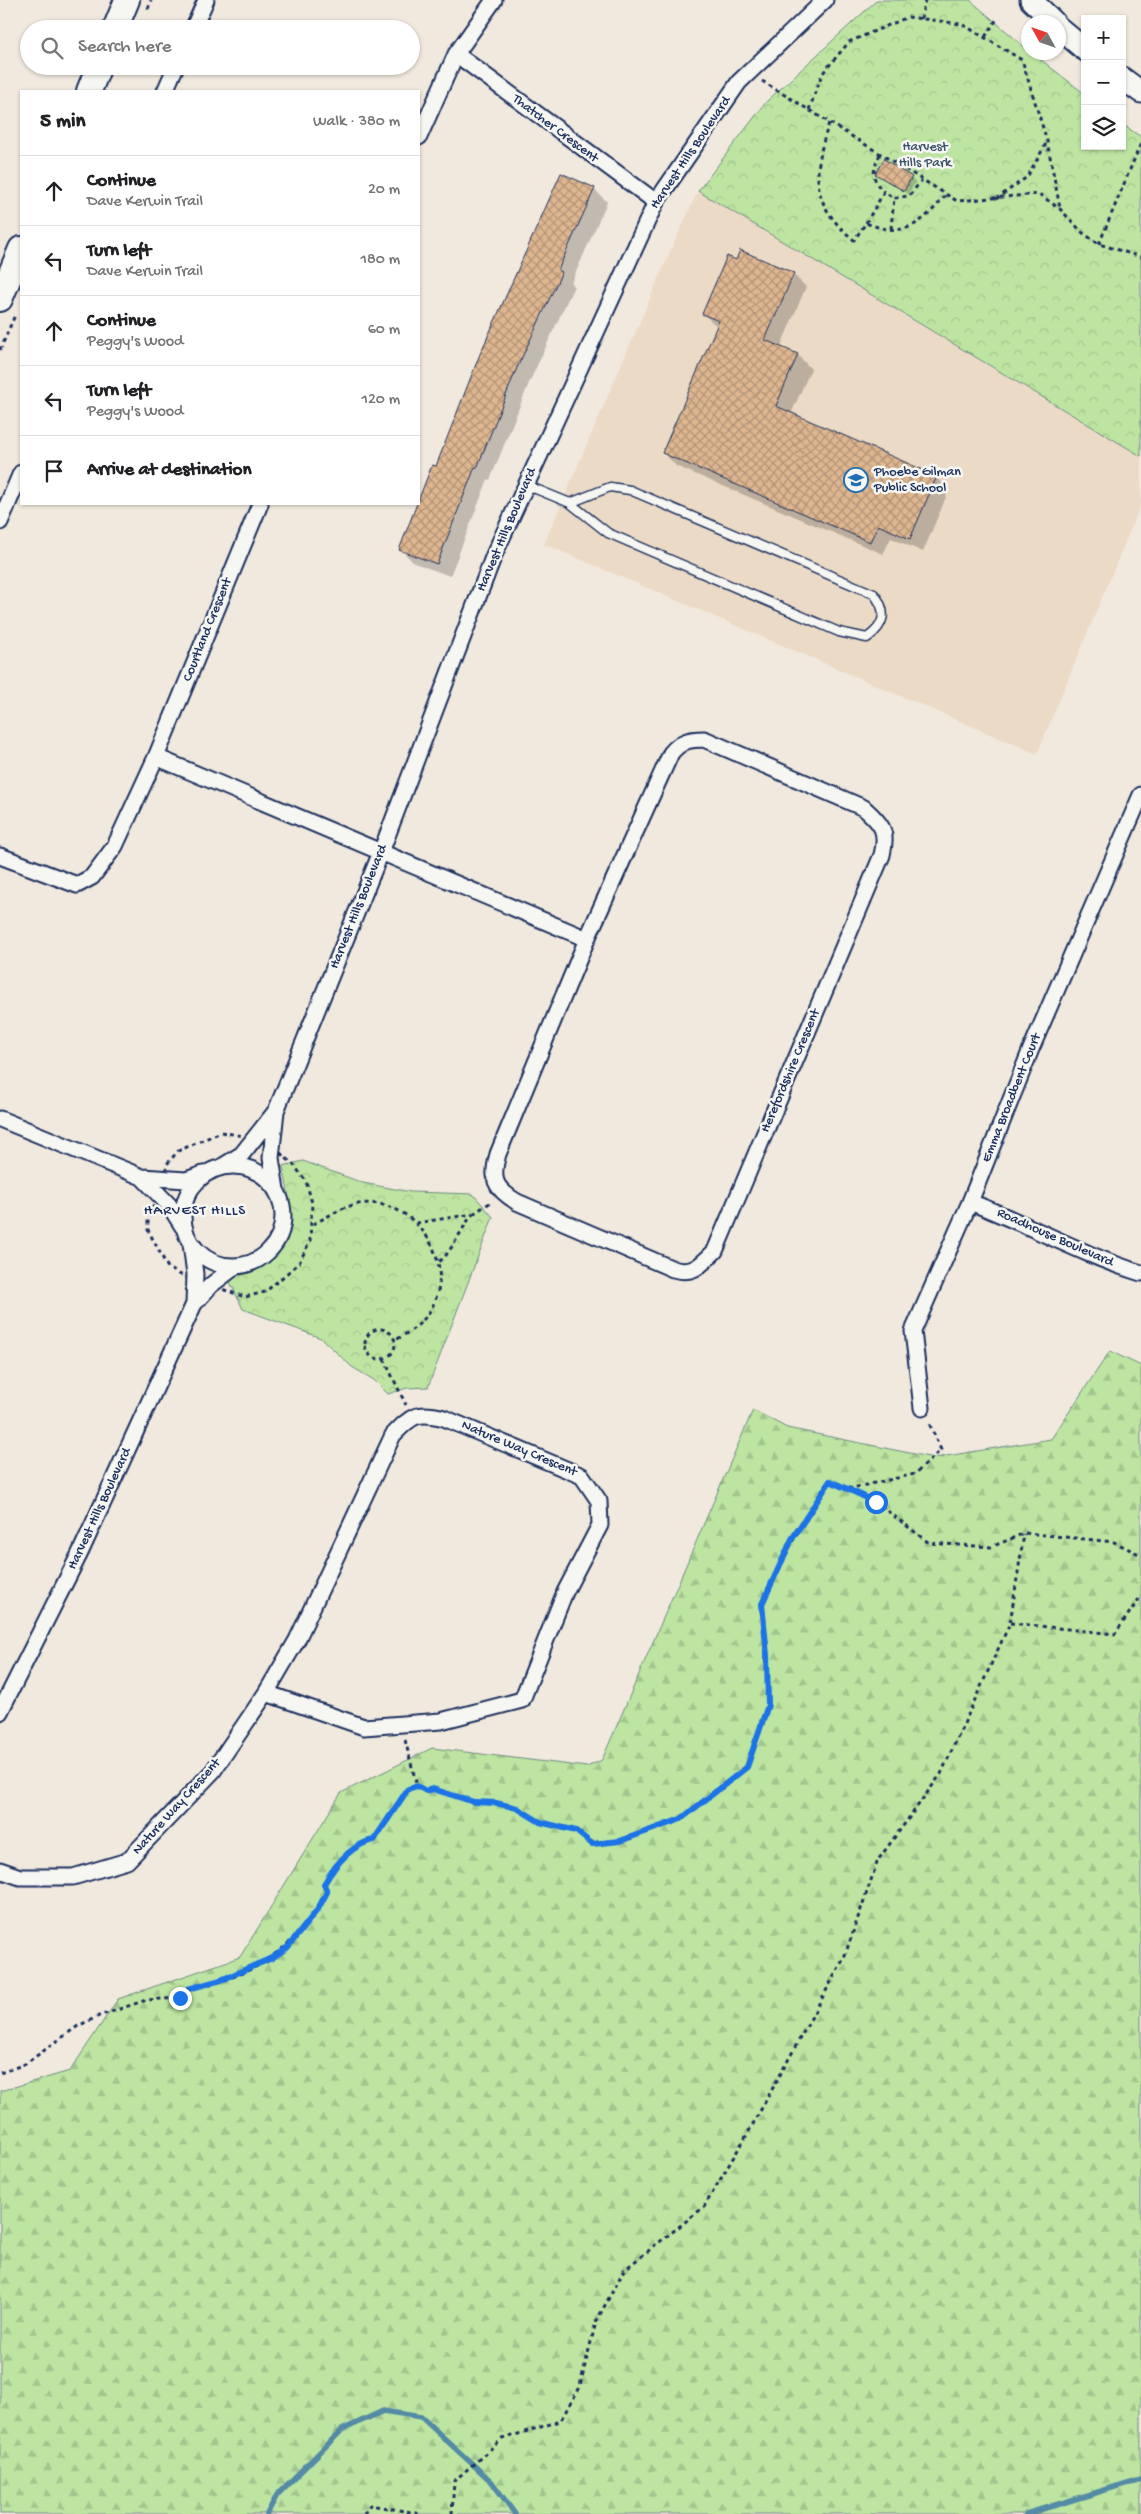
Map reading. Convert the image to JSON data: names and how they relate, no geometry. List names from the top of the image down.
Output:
{
  "streets": {
    "street": [
      "Thatcher Crescent",
      "Harvest Hills Boulevard",
      "Courtland Crescent",
      "Herefordshire Crescent",
      "Emma Broadbent Court",
      "Roadhouse Boulevard",
      "Nature Way Crescent"
    ]
  },
  "crossings": [
    ["Thatcher Crescent", "Harvest Hills Boulevard"],
    ["Emma Broadbent Court", "Roadhouse Boulevard"]
  ],
  "districts": ["HARVEST HILLS"],
  "parks": ["Harvest Hills Park"],
  "places": {
    "school or university": ["Phoebe Gilman Public School"]
  },
  "north": "top left",
  "page": {
    "map_buttons": ["+", "−"],
    "search": "Search here",
    "heading": ["5 min", "Walk · 380 m"],
    "list": [
      ["Continue", "Dave Kerwin Trail", "20 m"],
      ["Turn left", "Dave Kerwin Trail", "180 m"],
      ["Continue", "Peggy's Wood", "60 m"],
      ["Turn left", "Peggy's Wood", "120 m"],
      "Arrive at destination"
    ]
  }
}
